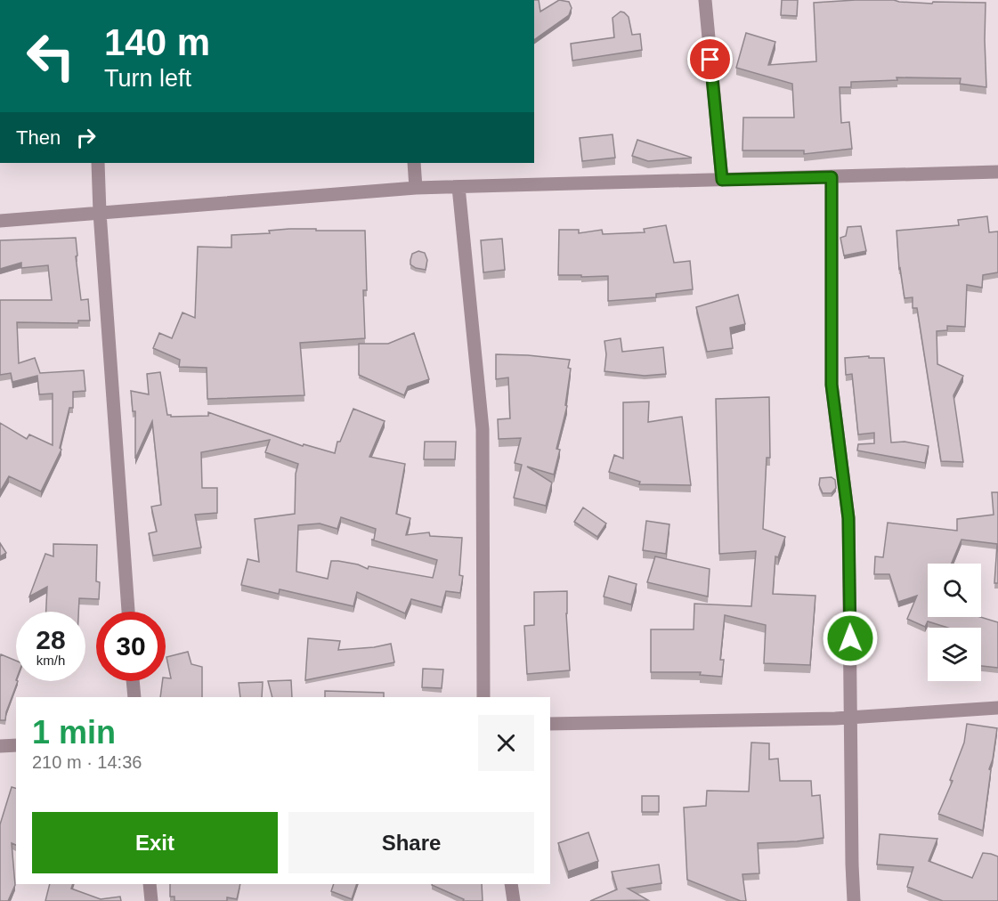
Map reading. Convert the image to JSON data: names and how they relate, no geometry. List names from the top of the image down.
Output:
{
  "page": {
    "turn": ["140 m", "Turn left"],
    "then": "Then",
    "speed": "28 km/h",
    "limit": "30",
    "heading": ["1 min", "210 m · 14:36"],
    "buttons": ["Exit", "Share"]
  }
}
